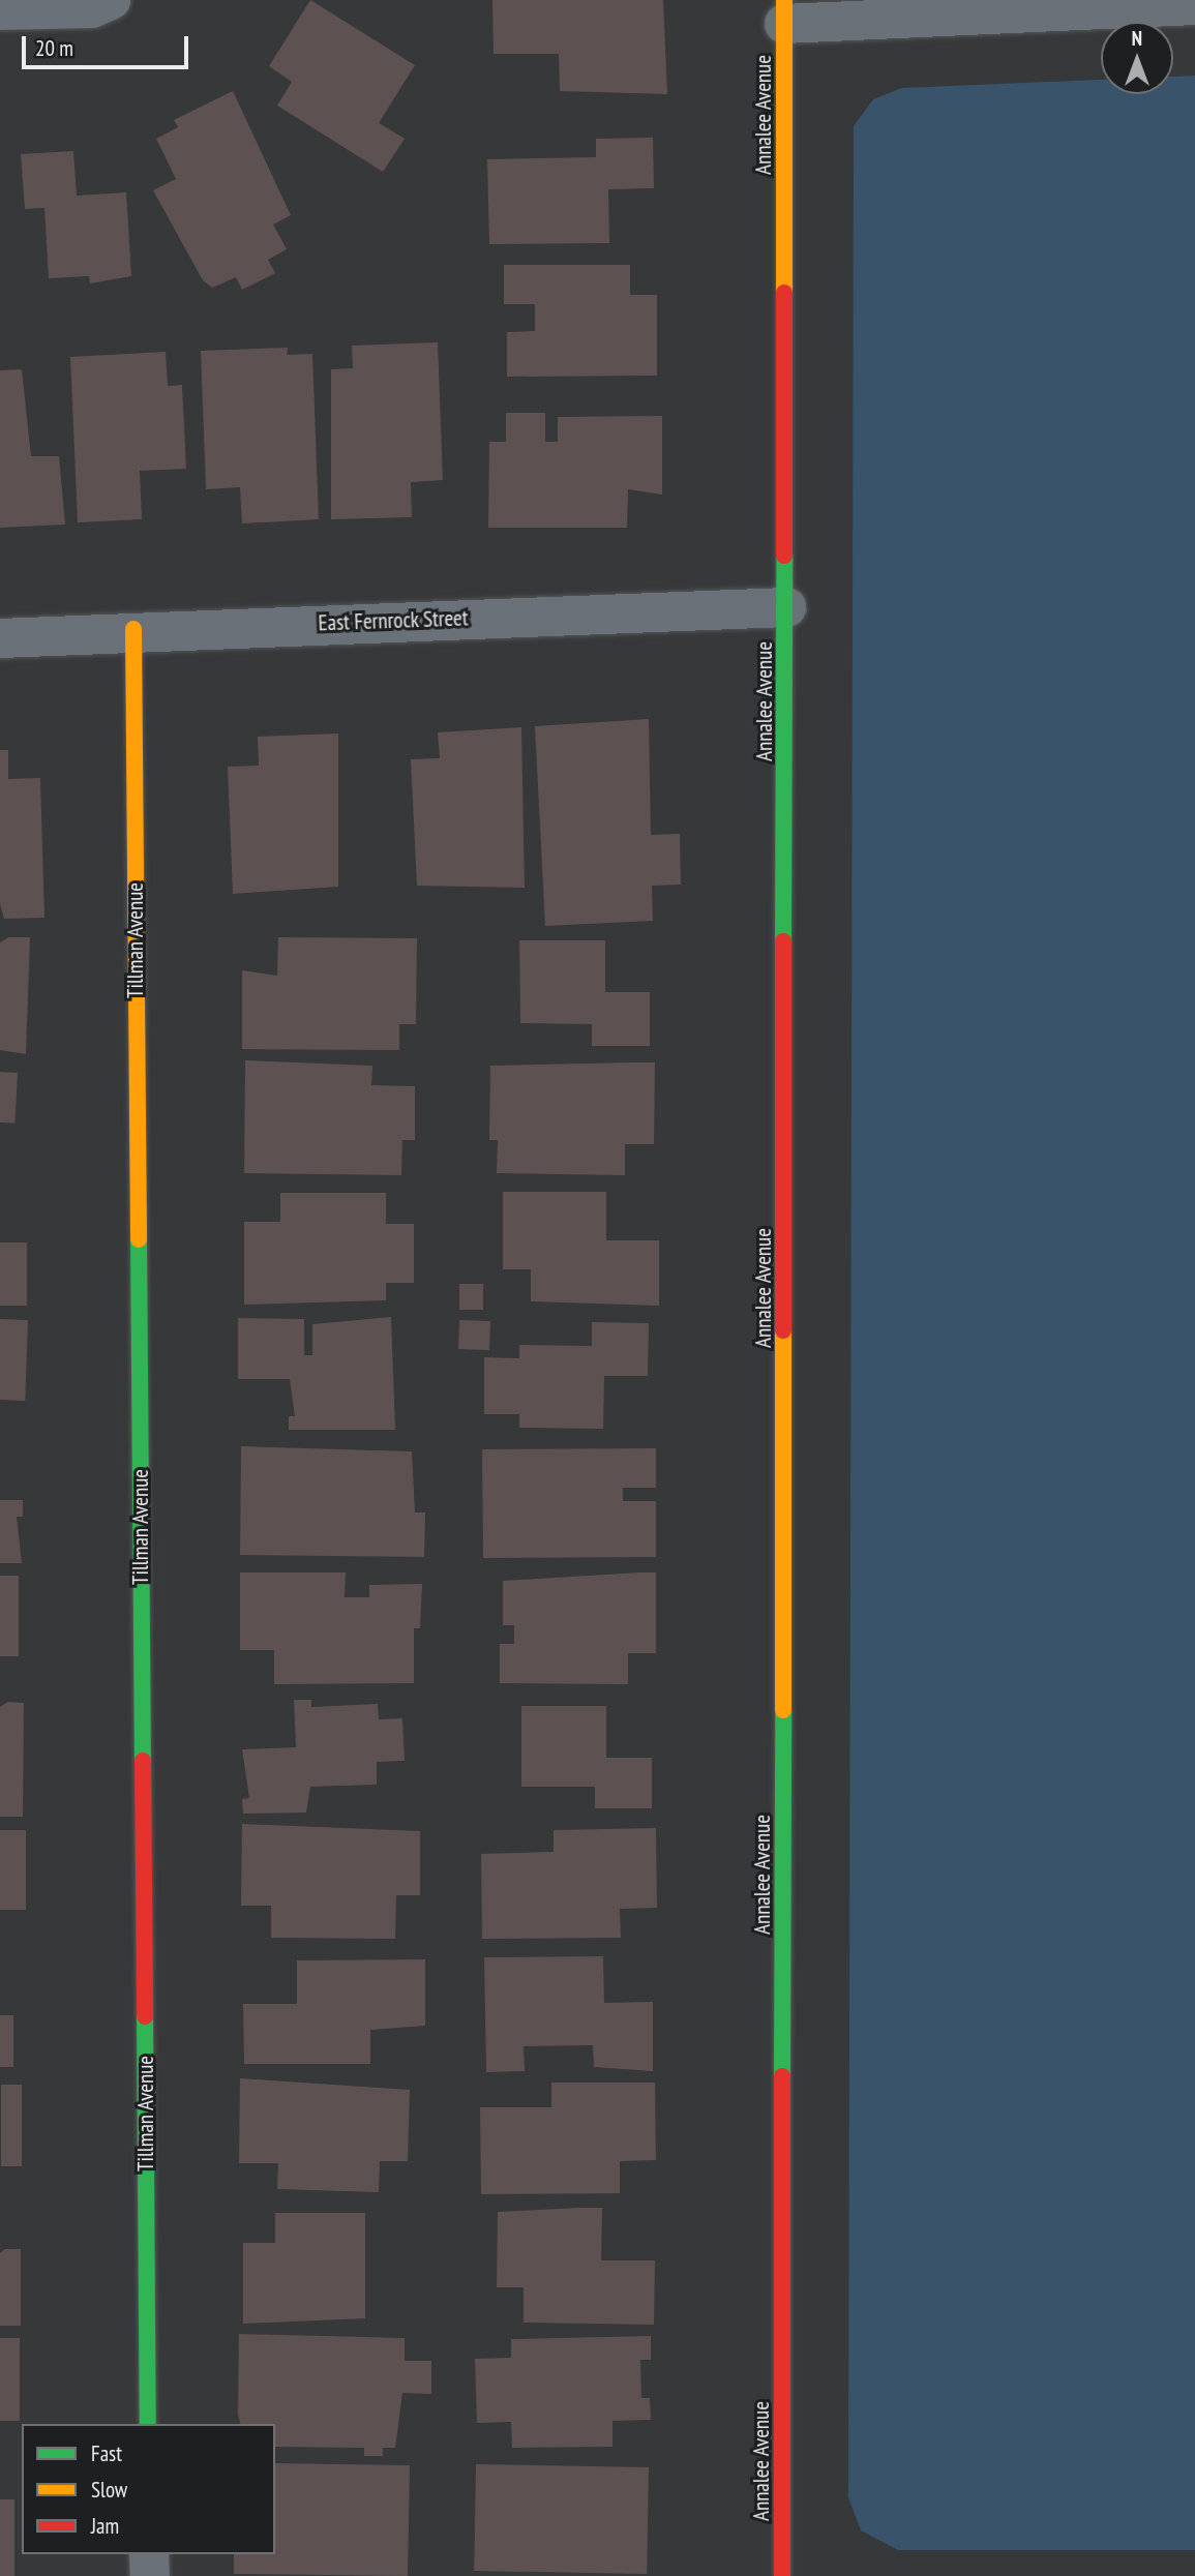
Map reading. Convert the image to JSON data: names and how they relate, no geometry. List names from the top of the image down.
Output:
{
  "streets": {
    "street": ["Annalee Avenue", "East Fernrock Street", "Tillman Avenue"]
  },
  "crossings": [
    ["Annalee Avenue", "East Fernrock Street"],
    ["East Fernrock Street", "Tillman Avenue"]
  ],
  "legend": ["Fast", "Slow", "Jam"],
  "scale_bar": "20 m",
  "north": "top"
}
